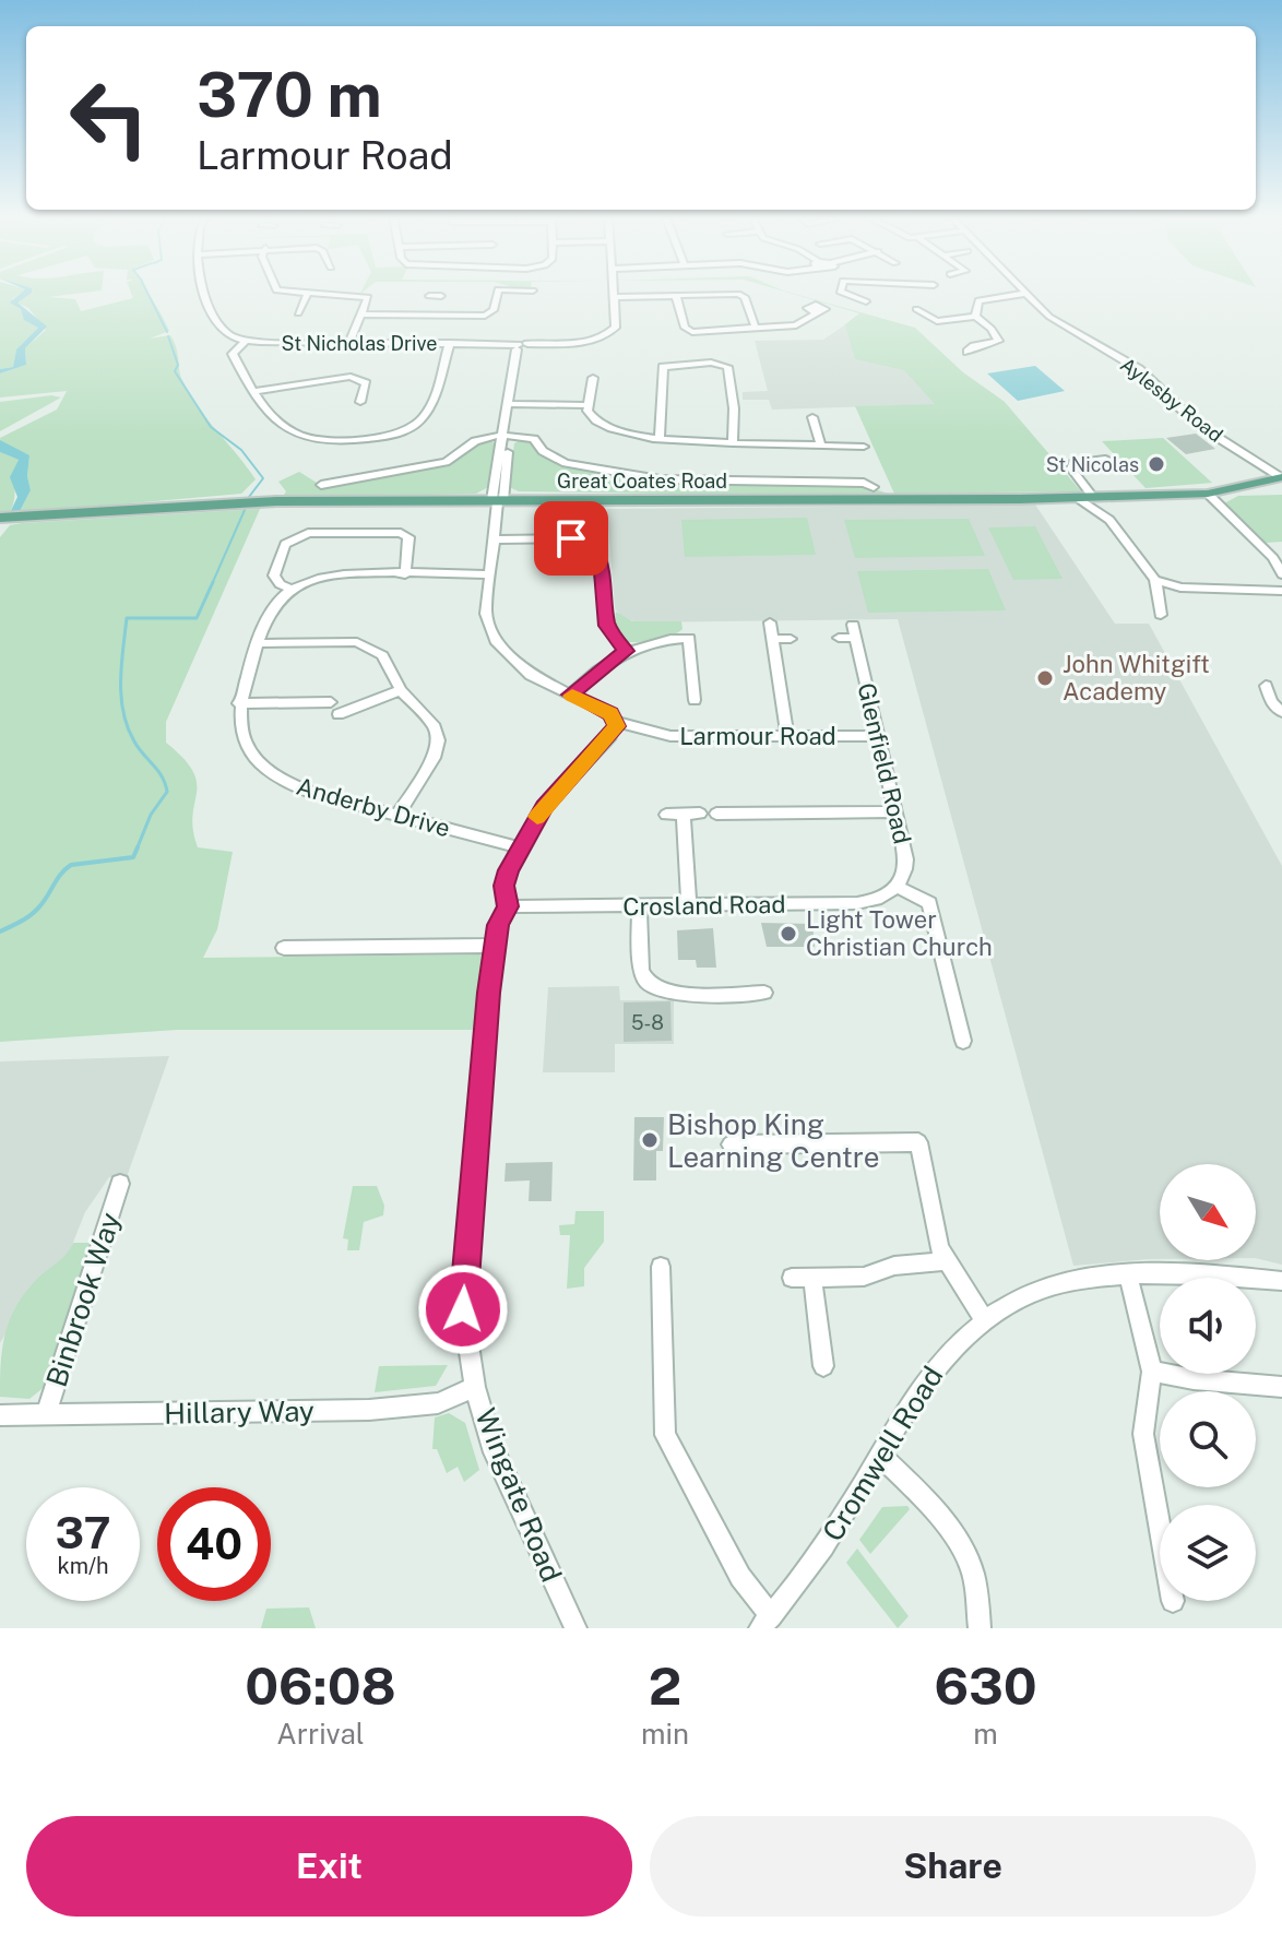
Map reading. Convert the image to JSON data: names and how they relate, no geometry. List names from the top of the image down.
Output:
{
  "streets": {
    "main road": ["Great Coates Road"],
    "street": [
      "St Nicholas Drive",
      "Aylesby Road",
      "Larmour Road",
      "Glenfield Road",
      "Anderby Drive",
      "Crosland Road",
      "Binbrook Way",
      "Hillary Way",
      "Cromwell Road",
      "Wingate Road"
    ]
  },
  "crossings": [
    ["St Nicholas Drive", "Larmour Road"],
    ["Aylesby Road", "Great Coates Road"],
    ["Great Coates Road", "Larmour Road"],
    ["Larmour Road", "Glenfield Road"],
    ["Larmour Road", "Wingate Road"],
    ["Glenfield Road", "Crosland Road"],
    ["Anderby Drive", "Wingate Road"],
    ["Crosland Road", "Wingate Road"],
    ["Binbrook Way", "Hillary Way"],
    ["Hillary Way", "Wingate Road"]
  ],
  "places": [
    "St Nicolas",
    "John Whitgift Academy",
    "Light Tower Christian Church",
    "Bishop King Learning Centre"
  ],
  "house_numbers": ["5-8"],
  "north": "bottom right",
  "page": {
    "turn": ["370 m", "Larmour Road"],
    "speed": "37 km/h",
    "limit": "40",
    "eta": [
      "06:08",
      "Arrival",
      "2",
      "min",
      "630",
      "m"
    ],
    "buttons": ["Exit", "Share"]
  }
}
